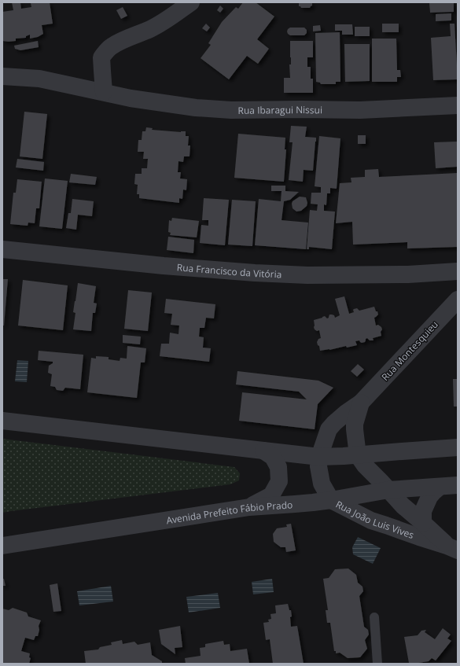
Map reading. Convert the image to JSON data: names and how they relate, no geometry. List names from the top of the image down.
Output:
{
  "streets": {
    "street": [
      "Rua Ibaragui Nissui",
      "Rua Francisco da Vitória",
      "Rua Montesquieu",
      "Avenida Prefeito Fábio Prado",
      "Rua João Luis Vives"
    ]
  },
  "crossings": [
    ["Rua Montesquieu", "Rua João Luis Vives"],
    ["Avenida Prefeito Fábio Prado", "Rua João Luis Vives"]
  ]
}
